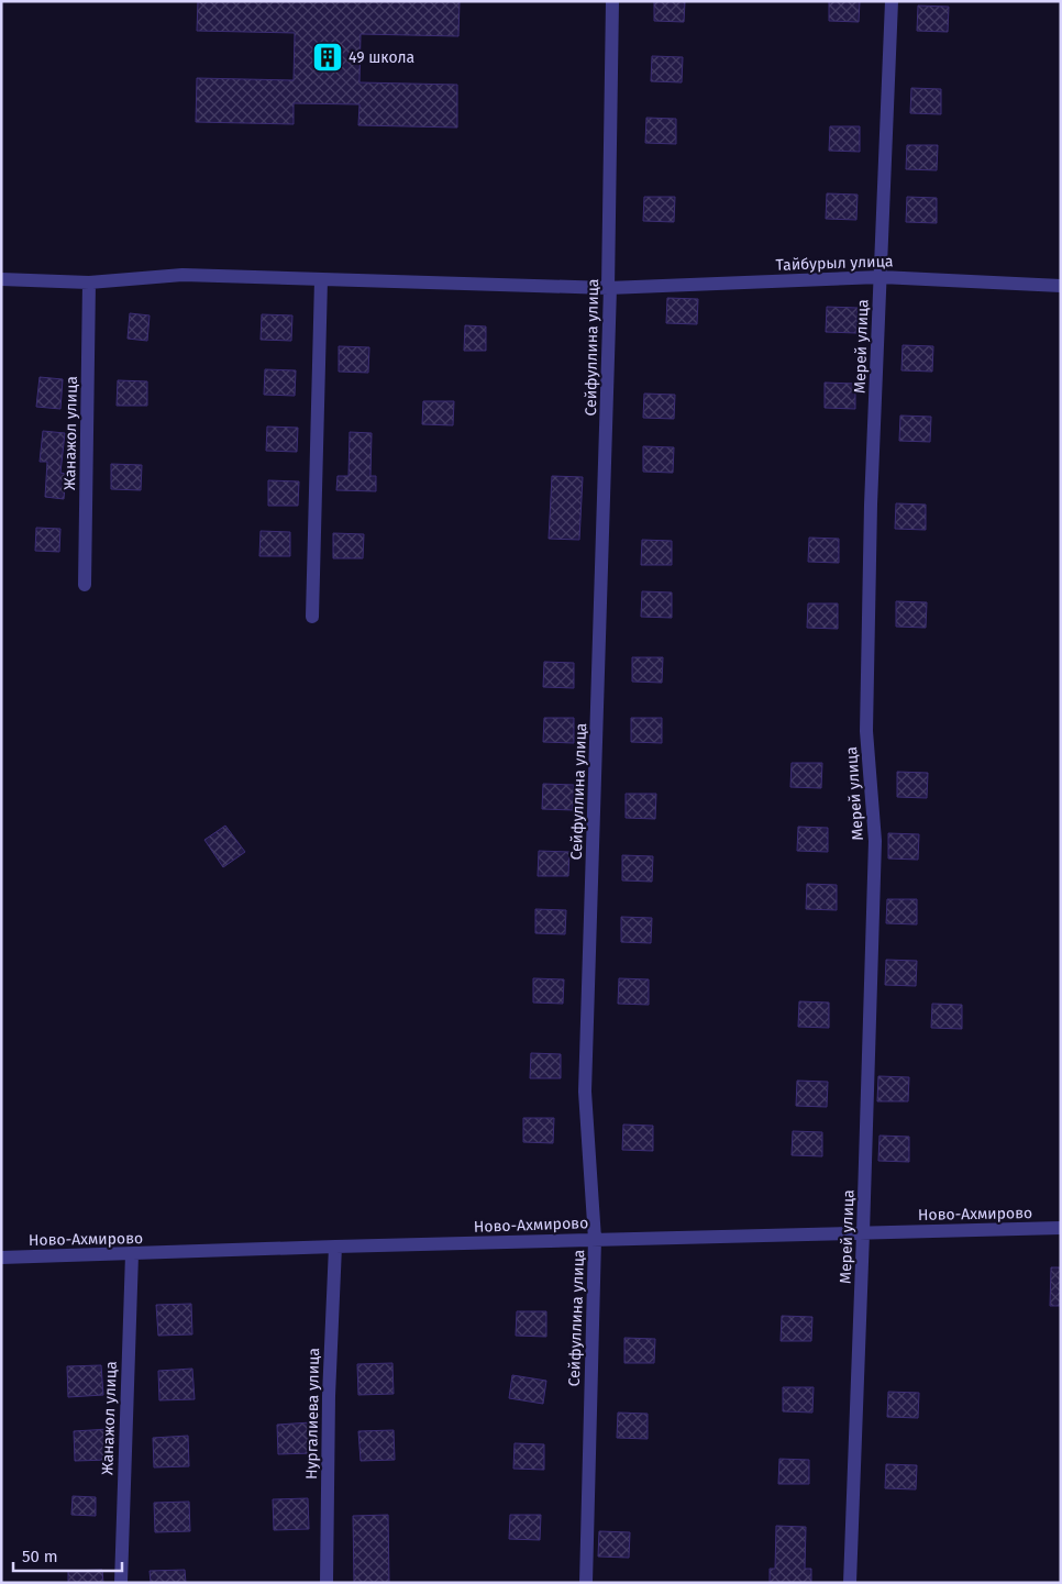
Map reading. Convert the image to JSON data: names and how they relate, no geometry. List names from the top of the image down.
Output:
{
  "streets": {
    "street": [
      "Тайбурыл улица",
      "Мерей улица",
      "Сейфуллина улица",
      "Жанажол улица",
      "Ново-Ахмирово",
      "Нургалиева улица"
    ]
  },
  "crossings": [
    ["Тайбурыл улица", "Мерей улица"],
    ["Тайбурыл улица", "Сейфуллина улица"],
    ["Тайбурыл улица", "Жанажол улица"],
    ["Мерей улица", "Ново-Ахмирово"],
    ["Сейфуллина улица", "Ново-Ахмирово"],
    ["Жанажол улица", "Ново-Ахмирово"],
    ["Ново-Ахмирово", "Нургалиева улица"]
  ],
  "places": {
    "building": ["49 школа"]
  },
  "scale_bar": "50 m"
}
